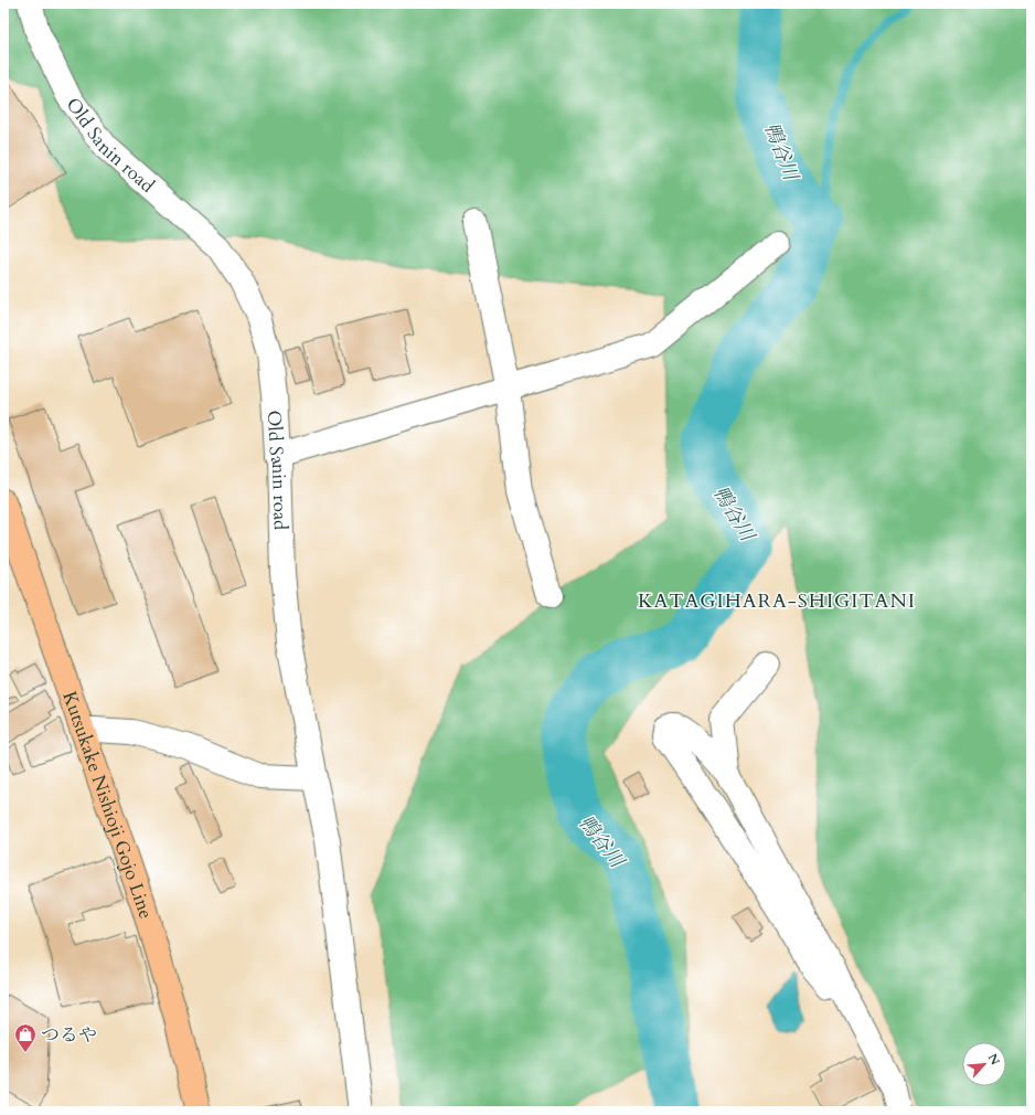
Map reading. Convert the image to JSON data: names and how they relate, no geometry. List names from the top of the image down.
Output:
{
  "streets": {
    "main road": ["Kutsukake Nishioji Gojo Line"],
    "street": ["Old Sanin road"]
  },
  "districts": ["KATAGIHARA-SHIGITANI"],
  "water": ["鴨谷川"],
  "places": {
    "shop": ["つるや"]
  },
  "north": "top right"
}
